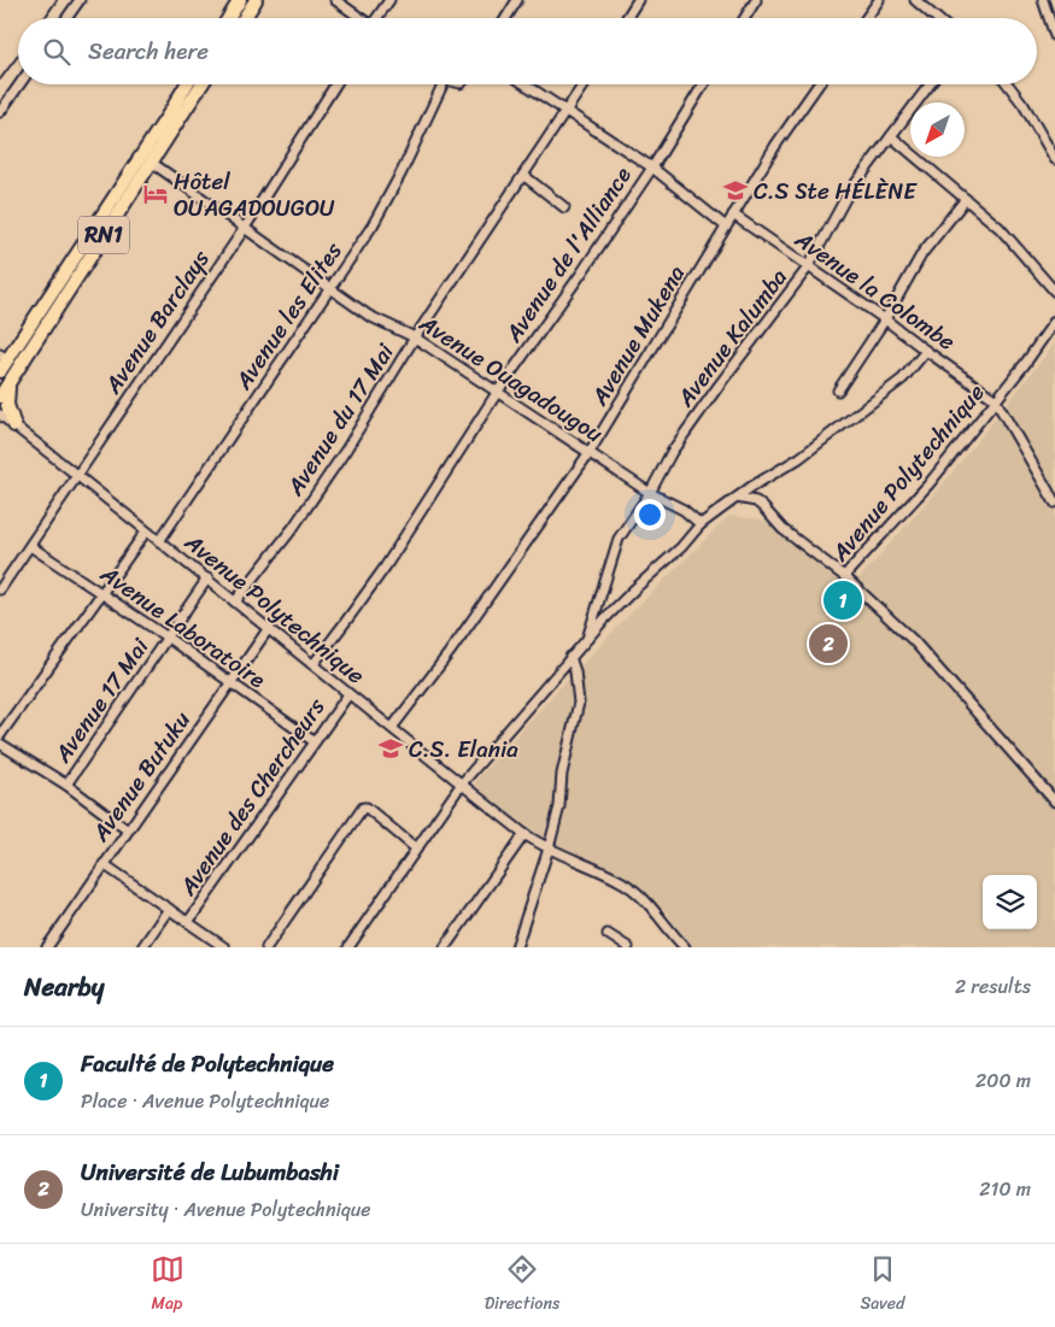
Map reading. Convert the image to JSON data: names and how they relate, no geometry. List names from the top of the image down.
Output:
{
  "streets": {
    "highway": ["RN1"],
    "street": [
      "Avenue de l'Alliance",
      "Avenue la Colombe",
      "Avenue les Elites",
      "Avenue Barclays",
      "Avenue Mukena",
      "Avenue Kalumba",
      "Avenue Ouagadougou",
      "Avenue du 17 Mai",
      "Avenue Polytechnique",
      "Avenue Laboratoire",
      "Avenue 17 Mai",
      "Avenue Butuku",
      "Avenue des Chercheurs"
    ]
  },
  "crossings": [
    ["RN1", "Avenue Ouagadougou"],
    ["Avenue de l'Alliance", "Avenue Ouagadougou"],
    ["Avenue de l'Alliance", "Avenue Polytechnique"],
    ["Avenue la Colombe", "Avenue Mukena"],
    ["Avenue la Colombe", "Avenue Kalumba"],
    ["Avenue la Colombe", "Avenue Polytechnique"],
    ["Avenue les Elites", "Avenue Ouagadougou"],
    ["Avenue les Elites", "Avenue Polytechnique"],
    ["Avenue Barclays", "Avenue Ouagadougou"],
    ["Avenue Barclays", "Avenue Polytechnique"],
    ["Avenue Barclays", "Avenue Laboratoire"],
    ["Avenue Mukena", "Avenue Ouagadougou"],
    ["Avenue Mukena", "Avenue Polytechnique"],
    ["Avenue Kalumba", "Avenue Ouagadougou"],
    ["Avenue Ouagadougou", "Avenue du 17 Mai"],
    ["Avenue du 17 Mai", "Avenue Polytechnique"],
    ["Avenue Polytechnique", "Avenue 17 Mai"],
    ["Avenue Polytechnique", "Avenue Butuku"],
    ["Avenue Polytechnique", "Avenue des Chercheurs"],
    ["Avenue Laboratoire", "Avenue 17 Mai"],
    ["Avenue Laboratoire", "Avenue Butuku"],
    ["Avenue Laboratoire", "Avenue des Chercheurs"]
  ],
  "places": {
    "school or university": ["C.S Ste HÉLÈNE", "C.S. Elania"],
    "hotel": ["Hôtel OUAGADOUGOU"]
  },
  "north": "bottom left",
  "page": {
    "search": "Search here",
    "pins": ["1", "2"],
    "heading": ["Nearby", "2 results"],
    "list": [
      {
        "mark": "1",
        "name": "Faculté de Polytechnique",
        "note": "Place · Avenue Polytechnique",
        "value": "200 m"
      },
      {
        "mark": "2",
        "name": "Université de Lubumbashi",
        "note": "University · Avenue Polytechnique",
        "value": "210 m"
      }
    ],
    "nav": ["Map", "Directions", "Saved"]
  }
}
